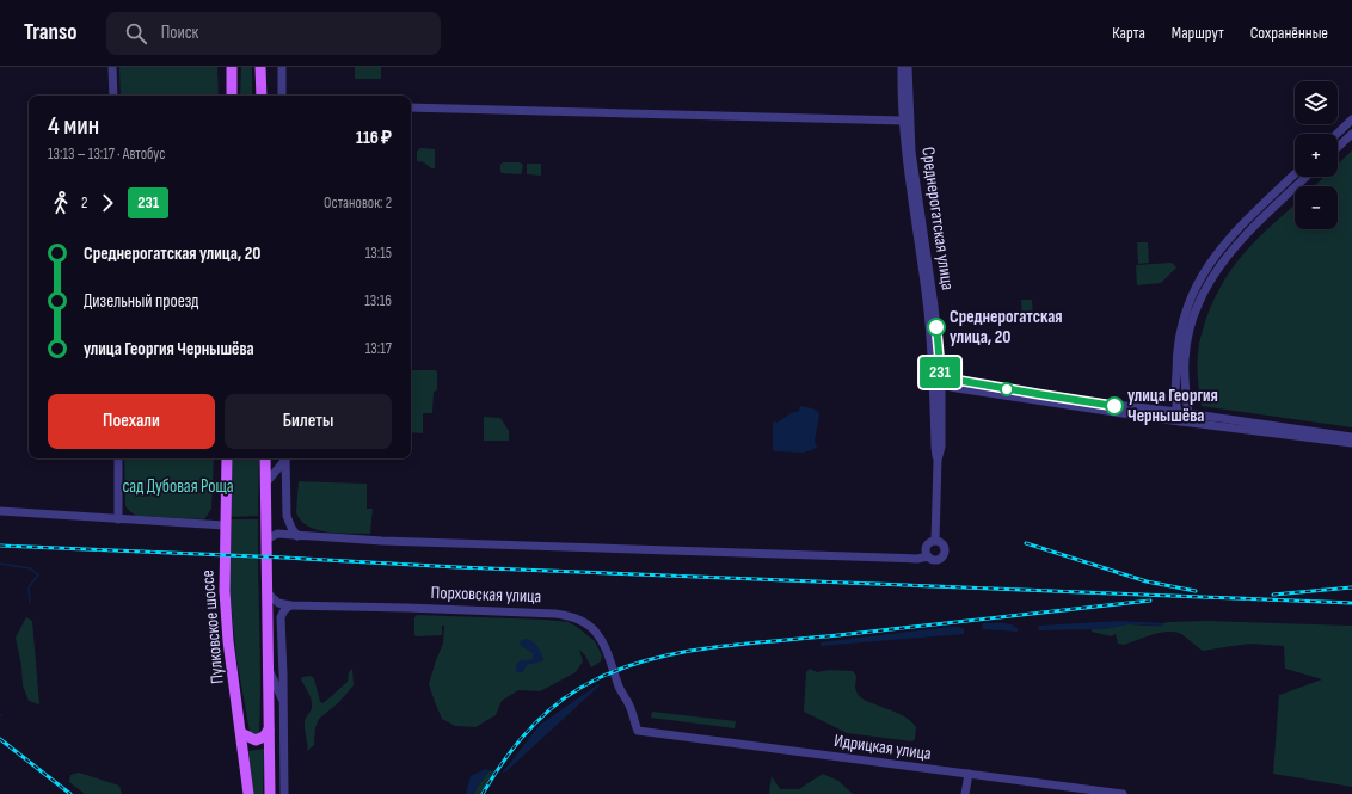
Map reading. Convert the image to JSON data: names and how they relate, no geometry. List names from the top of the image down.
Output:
{
  "streets": {
    "main road": ["Пулковское шоссе"],
    "street": ["Среднерогатская улица", "Порховская улица", "Идрицкая улица"]
  },
  "crossings": [
    ["Порховская улица", "Идрицкая улица"]
  ],
  "parks": ["сад Дубовая Роща"],
  "places": ["Среднерогатская улица, 20", "улица Георгия Чернышёва"],
  "lines": ["bus line 231"],
  "page": {
    "header": "Transo",
    "search": "Поиск",
    "nav": ["Карта", "Маршрут", "Сохранённые"],
    "on_map": "231",
    "map_buttons": ["+", "−"],
    "heading": ["4 мин", "13:13 – 13:17 · Автобус", "116 ₽"],
    "legs": ["2", "231", "Остановок: 2"],
    "list": [
      {
        "name": "Среднерогатская улица, 20",
        "value": "13:15"
      },
      {
        "name": "Дизельный проезд",
        "value": "13:16"
      },
      {
        "name": "улица Георгия Чернышёва",
        "value": "13:17"
      }
    ],
    "buttons": ["Поехали", "Билеты"]
  }
}
